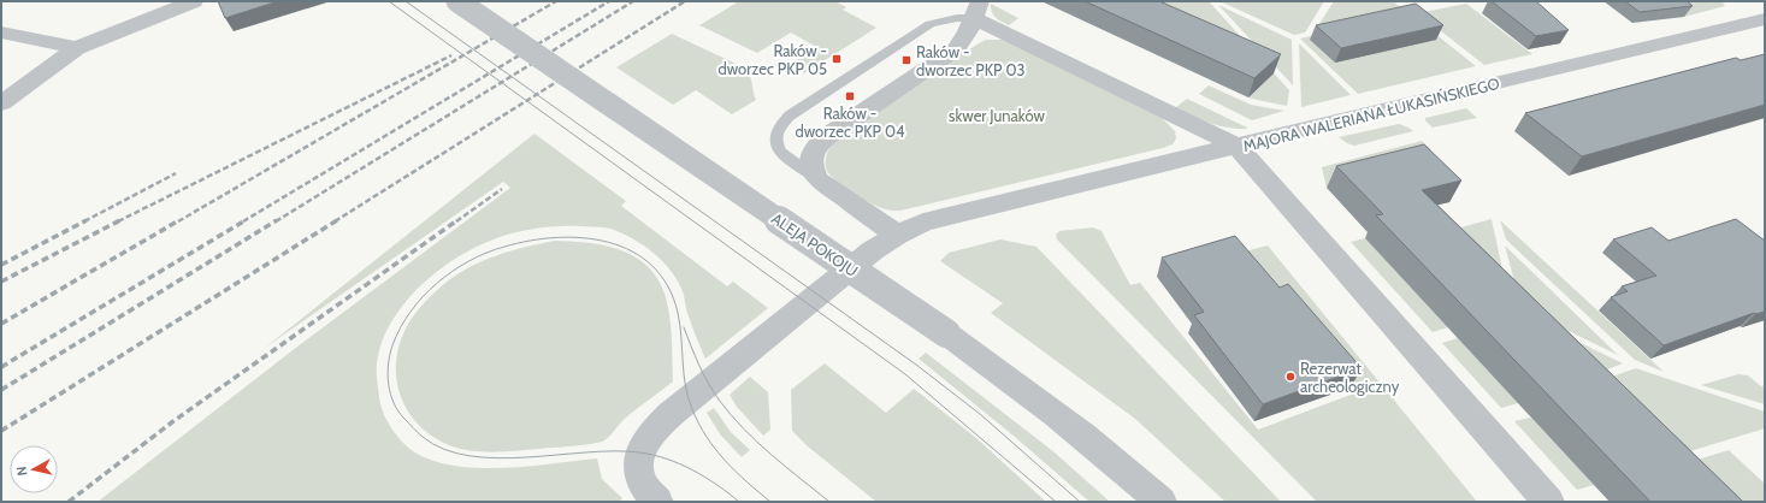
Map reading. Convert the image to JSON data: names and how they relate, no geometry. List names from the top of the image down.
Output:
{
  "streets": {
    "street": ["MAJORA WALERIANA ŁUKASIŃSKIEGO", "ALEJA POKOJU"]
  },
  "parks": ["skwer Junaków"],
  "places": {
    "transit": ["Raków - dworzec PKP 05", "Raków - dworzec PKP 03", "Raków - dworzec PKP 04"],
    "other": ["Rezerwat archeologiczny"]
  },
  "north": "left"
}
